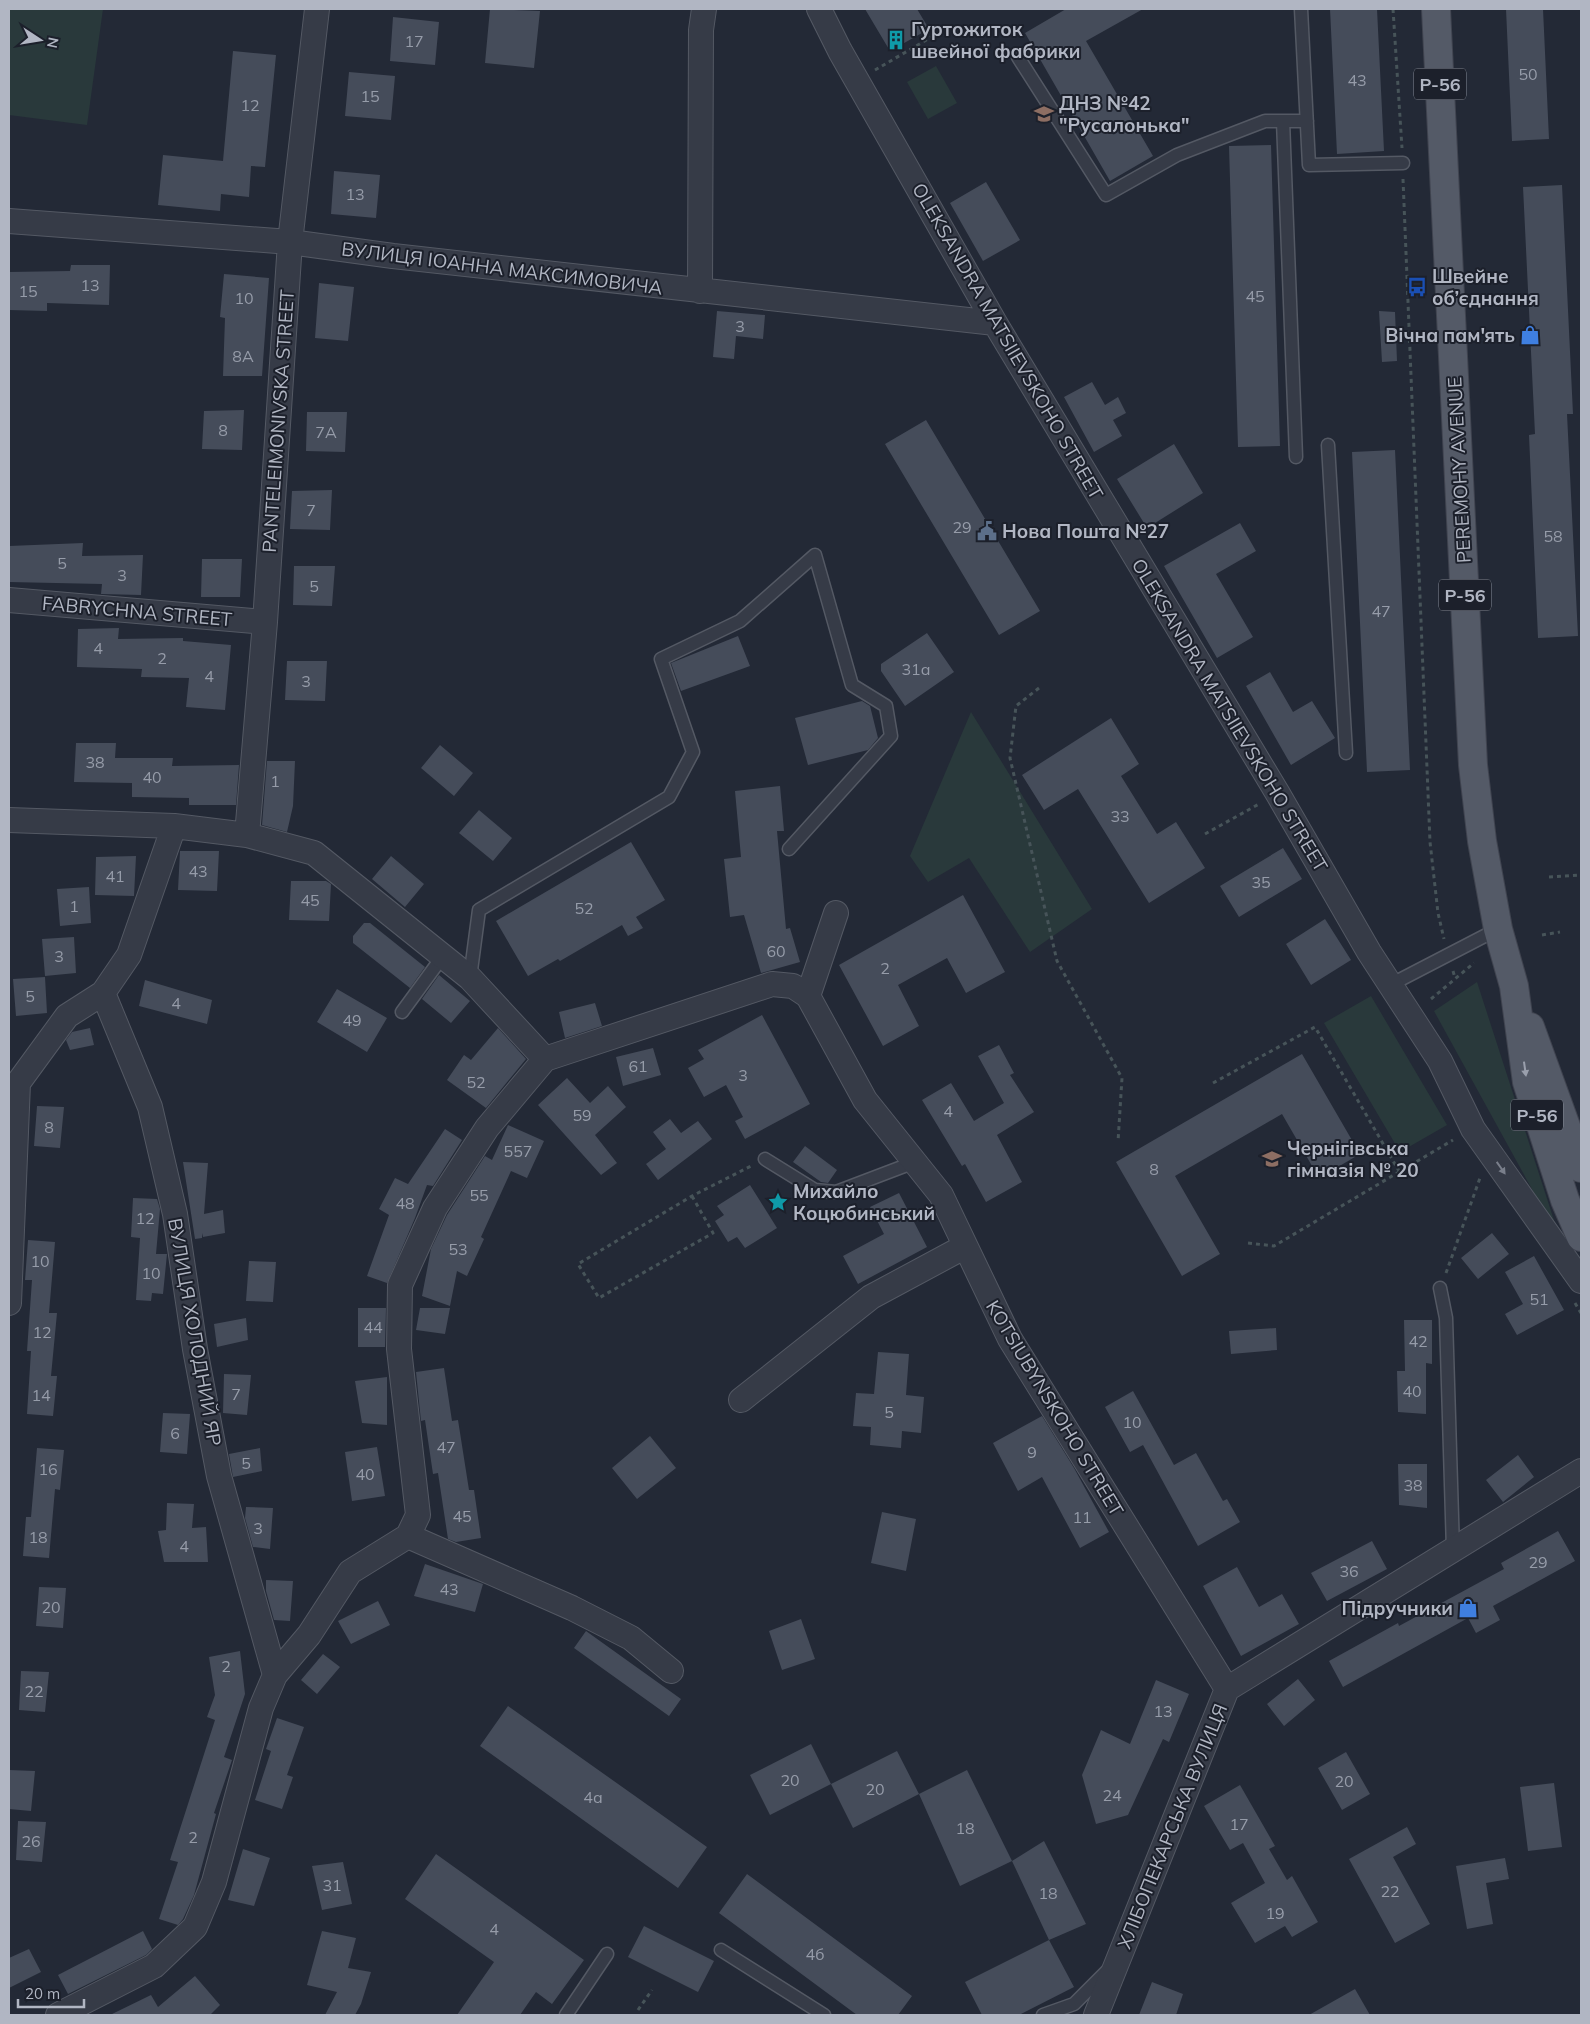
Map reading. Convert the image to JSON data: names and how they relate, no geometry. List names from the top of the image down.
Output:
{
  "streets": {
    "main road": ["Р-56", "PEREMOHY AVENUE"],
    "street": [
      "ВУЛИЦЯ ІОАННА МАКСИМОВИЧА",
      "OLEKSANDRA MATSIIEVSKOHO STREET",
      "PANTELEIMONIVSKA STREET",
      "FABRYCHNA STREET",
      "ВУЛИЦЯ ХОЛОДНИЙ ЯР",
      "KOTSIUBYNSKOHO STREET",
      "ХЛІБОПЕКАРСЬКА ВУЛИЦЯ"
    ]
  },
  "crossings": [
    ["ВУЛИЦЯ ІОАННА МАКСИМОВИЧА", "OLEKSANDRA MATSIIEVSKOHO STREET"],
    ["ВУЛИЦЯ ІОАННА МАКСИМОВИЧА", "PANTELEIMONIVSKA STREET"],
    ["PANTELEIMONIVSKA STREET", "FABRYCHNA STREET"],
    ["KOTSIUBYNSKOHO STREET", "ХЛІБОПЕКАРСЬКА ВУЛИЦЯ"]
  ],
  "places": {
    "building": ["Гуртожиток швейної фабрики"],
    "school or university": ["ДНЗ №42 \"Русалонька\"", "Чернігівська гімназія № 20"],
    "bus stop": ["Швейне об’єднання"],
    "shop": ["Вічна пам'ять", "Підручники"],
    "public building": ["Нова Пошта №27"],
    "place": ["Михайло Коцюбинський"]
  },
  "house_numbers": [
    "17",
    "50",
    "43",
    "15",
    "12",
    "13",
    "13",
    "15",
    "45",
    "10",
    "3",
    "8А",
    "8",
    "7А",
    "7",
    "29",
    "58",
    "5",
    "3",
    "5",
    "47",
    "4",
    "2",
    "31а",
    "4",
    "3",
    "38",
    "40",
    "1",
    "33",
    "43",
    "41",
    "35",
    "45",
    "1",
    "52",
    "60",
    "3",
    "2",
    "5",
    "4",
    "49",
    "61",
    "3",
    "52",
    "4",
    "59",
    "8",
    "557",
    "8",
    "55",
    "48",
    "12",
    "53",
    "10",
    "10",
    "51",
    "44",
    "12",
    "42",
    "40",
    "7",
    "14",
    "5",
    "10",
    "6",
    "47",
    "9",
    "5",
    "16",
    "40",
    "38",
    "45",
    "11",
    "3",
    "18",
    "4",
    "29",
    "36",
    "43",
    "20",
    "2",
    "22",
    "13",
    "20",
    "20",
    "20",
    "24",
    "4а",
    "17",
    "18",
    "2",
    "26",
    "31",
    "22",
    "18",
    "19",
    "4",
    "4б"
  ],
  "scale_bar": "20 m",
  "north": "right"
}
